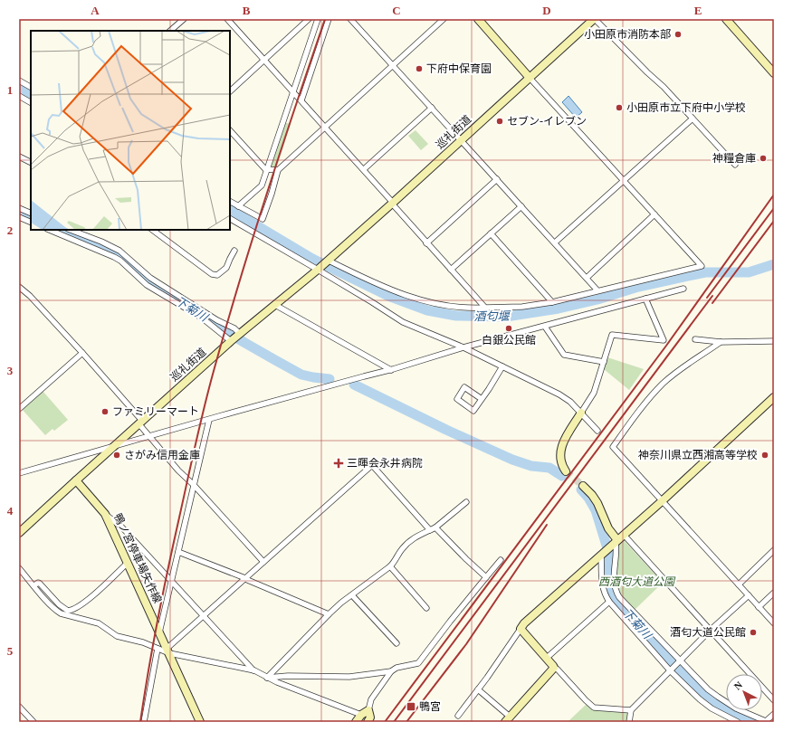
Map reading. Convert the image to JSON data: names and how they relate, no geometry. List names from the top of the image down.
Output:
{
  "streets": {
    "street": ["巡礼街道", "鴨ノ宮停車場矢作線"]
  },
  "crossings": [
    ["巡礼街道", "鴨ノ宮停車場矢作線"]
  ],
  "water": ["下菊川", "酒匂堰"],
  "parks": ["西酒匂大道公園"],
  "places": {
    "other": [
      "小田原市消防本部",
      "下府中保育園",
      "小田原市立下府中小学校",
      "セブン-イレブン",
      "神糧倉庫",
      "白銀公民館",
      "ファミリーマート",
      "さがみ信用金庫",
      "神奈川県立西湘高等学校",
      "酒匂大道公民館"
    ],
    "health": ["三暉会永井病院"],
    "transit": ["鴨宮"]
  },
  "north": "top left",
  "grid": {
    "columns": [
      "A",
      "B",
      "C",
      "D",
      "E"
    ],
    "rows": [
      "1",
      "2",
      "3",
      "4",
      "5"
    ]
  }
}
